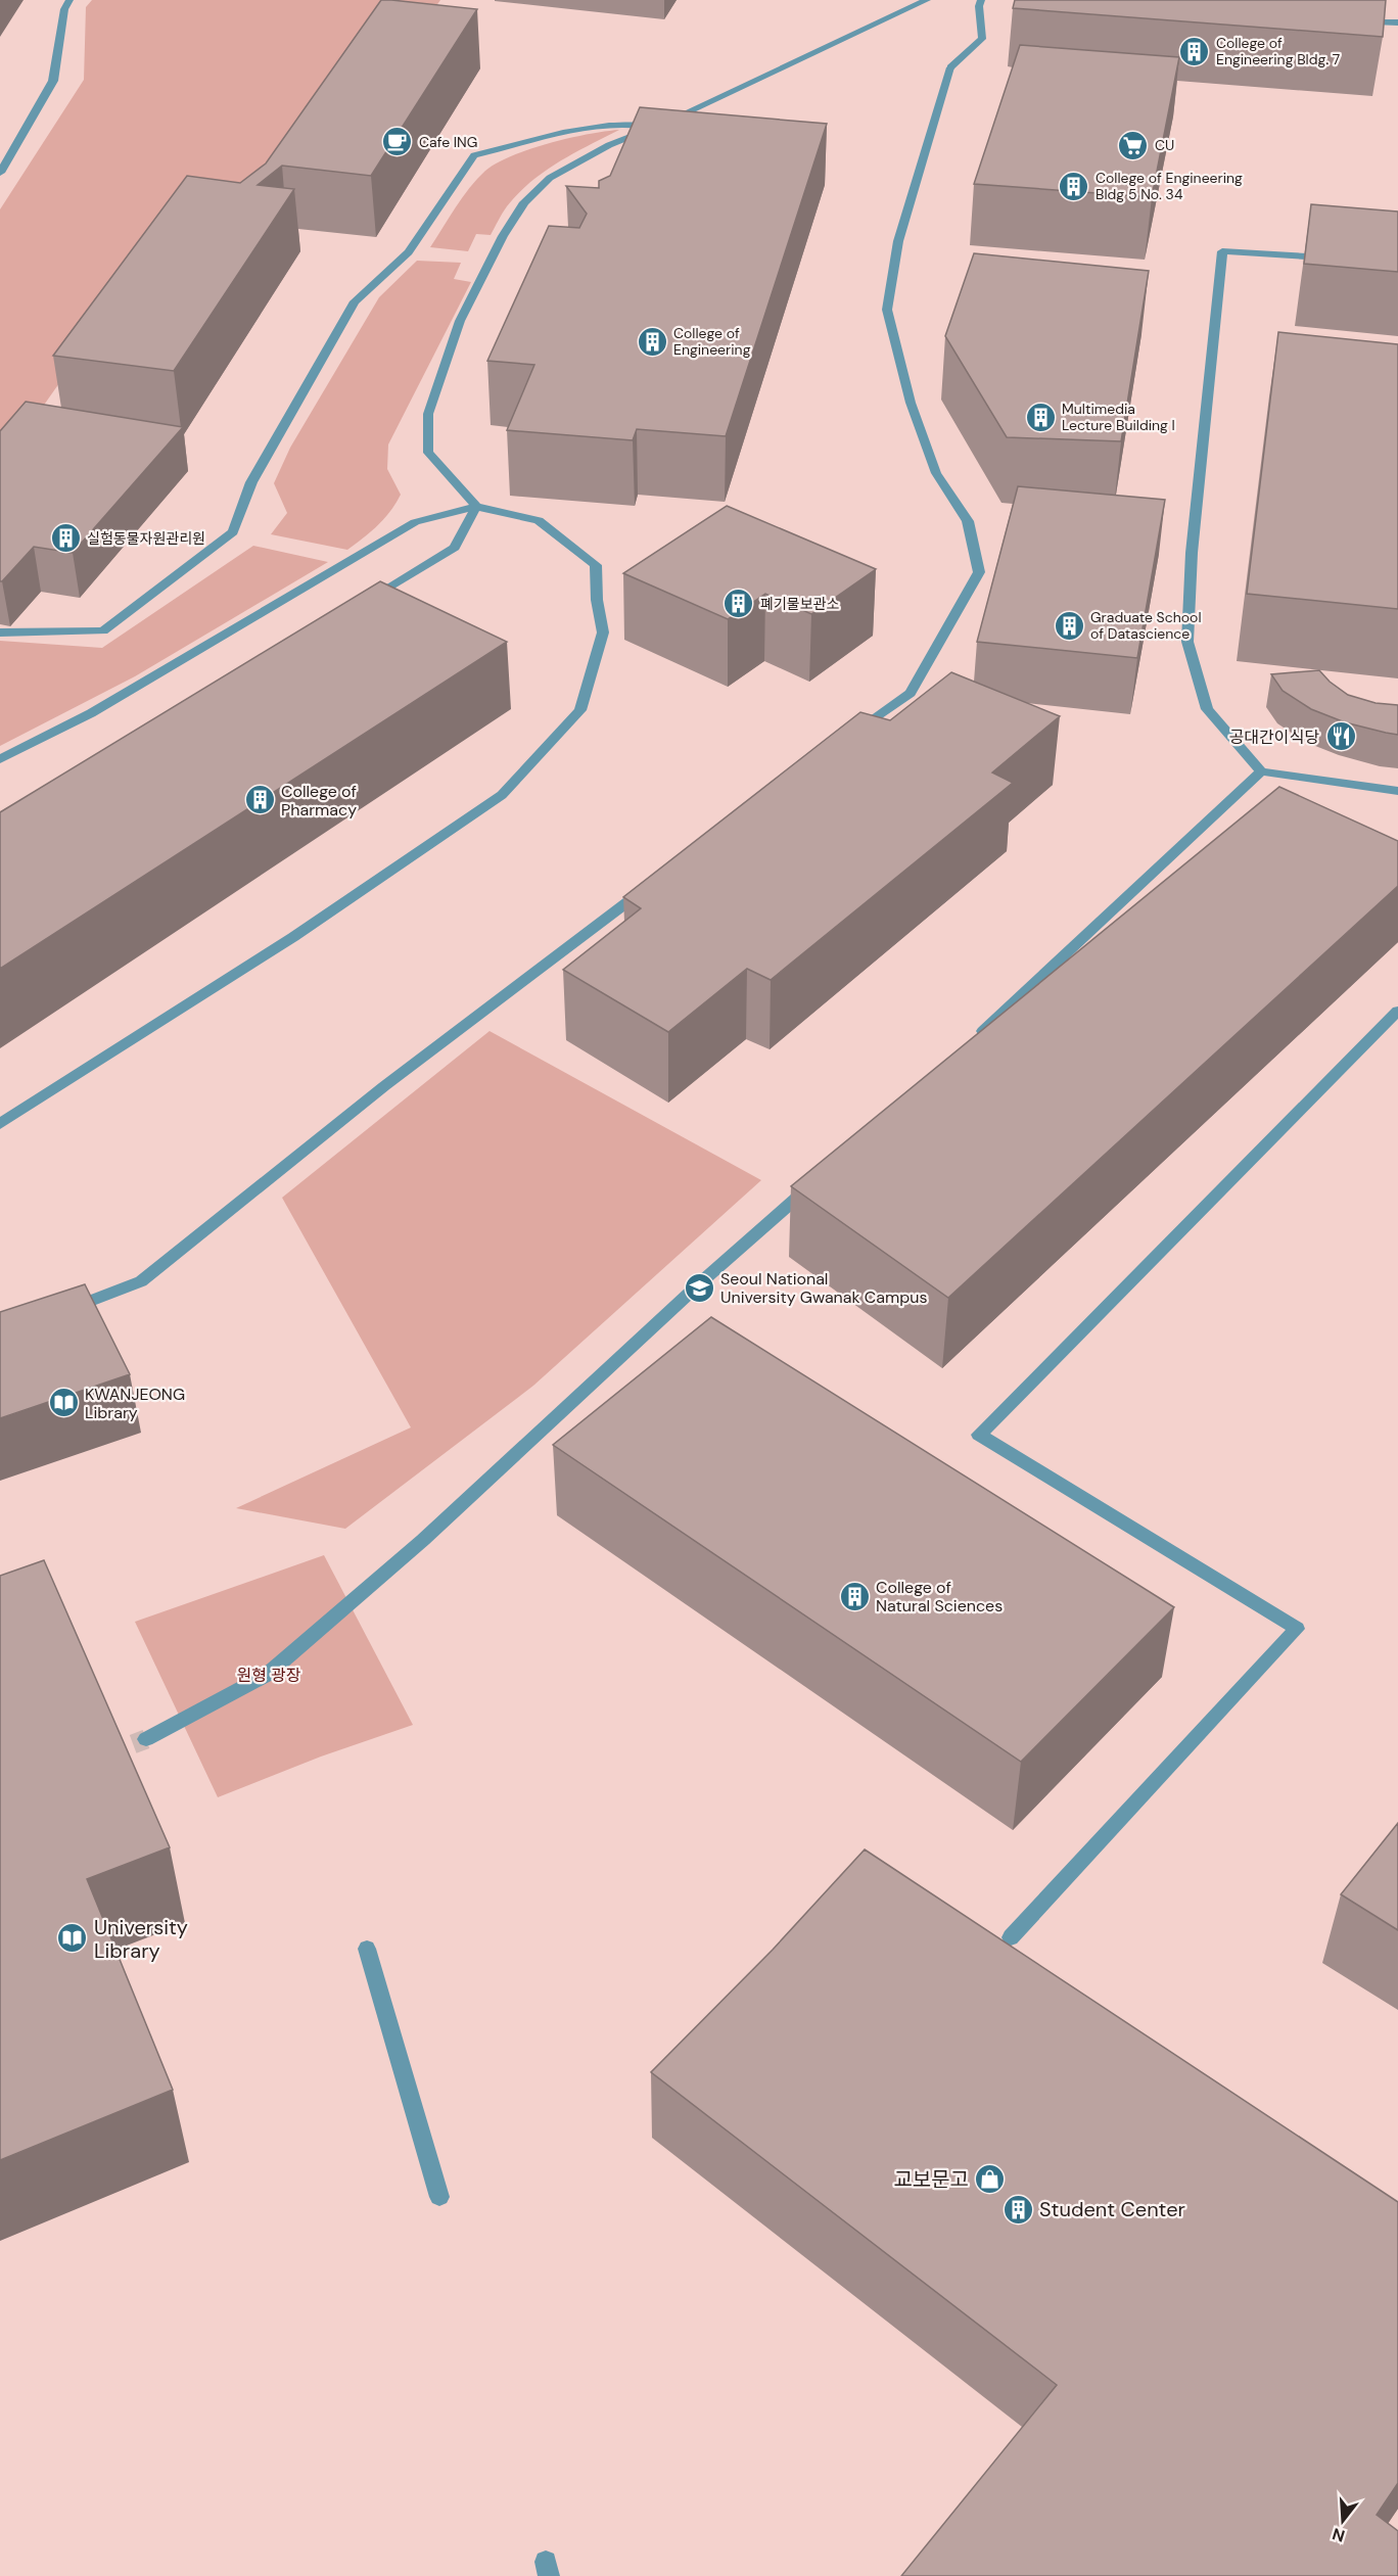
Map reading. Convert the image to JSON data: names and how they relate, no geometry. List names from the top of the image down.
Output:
{
  "parks": ["원형 광장"],
  "places": {
    "building": [
      "College of Engineering Bldg. 7",
      "College of Engineering Bldg 5 No. 34",
      "College of Engineering",
      "Multimedia Lecture Building I",
      "실험동물자원관리원",
      "폐기물보관소",
      "Graduate School of Datascience",
      "College of Pharmacy",
      "College of Natural Sciences",
      "Student Center"
    ],
    "cafe": ["Cafe ING"],
    "supermarket": ["CU"],
    "restaurant": ["공대간이식당"],
    "school or university": ["Seoul National University Gwanak Campus"],
    "library": ["KWANJEONG Library", "University Library"],
    "shop": ["교보문고"]
  },
  "north": "bottom"
}
